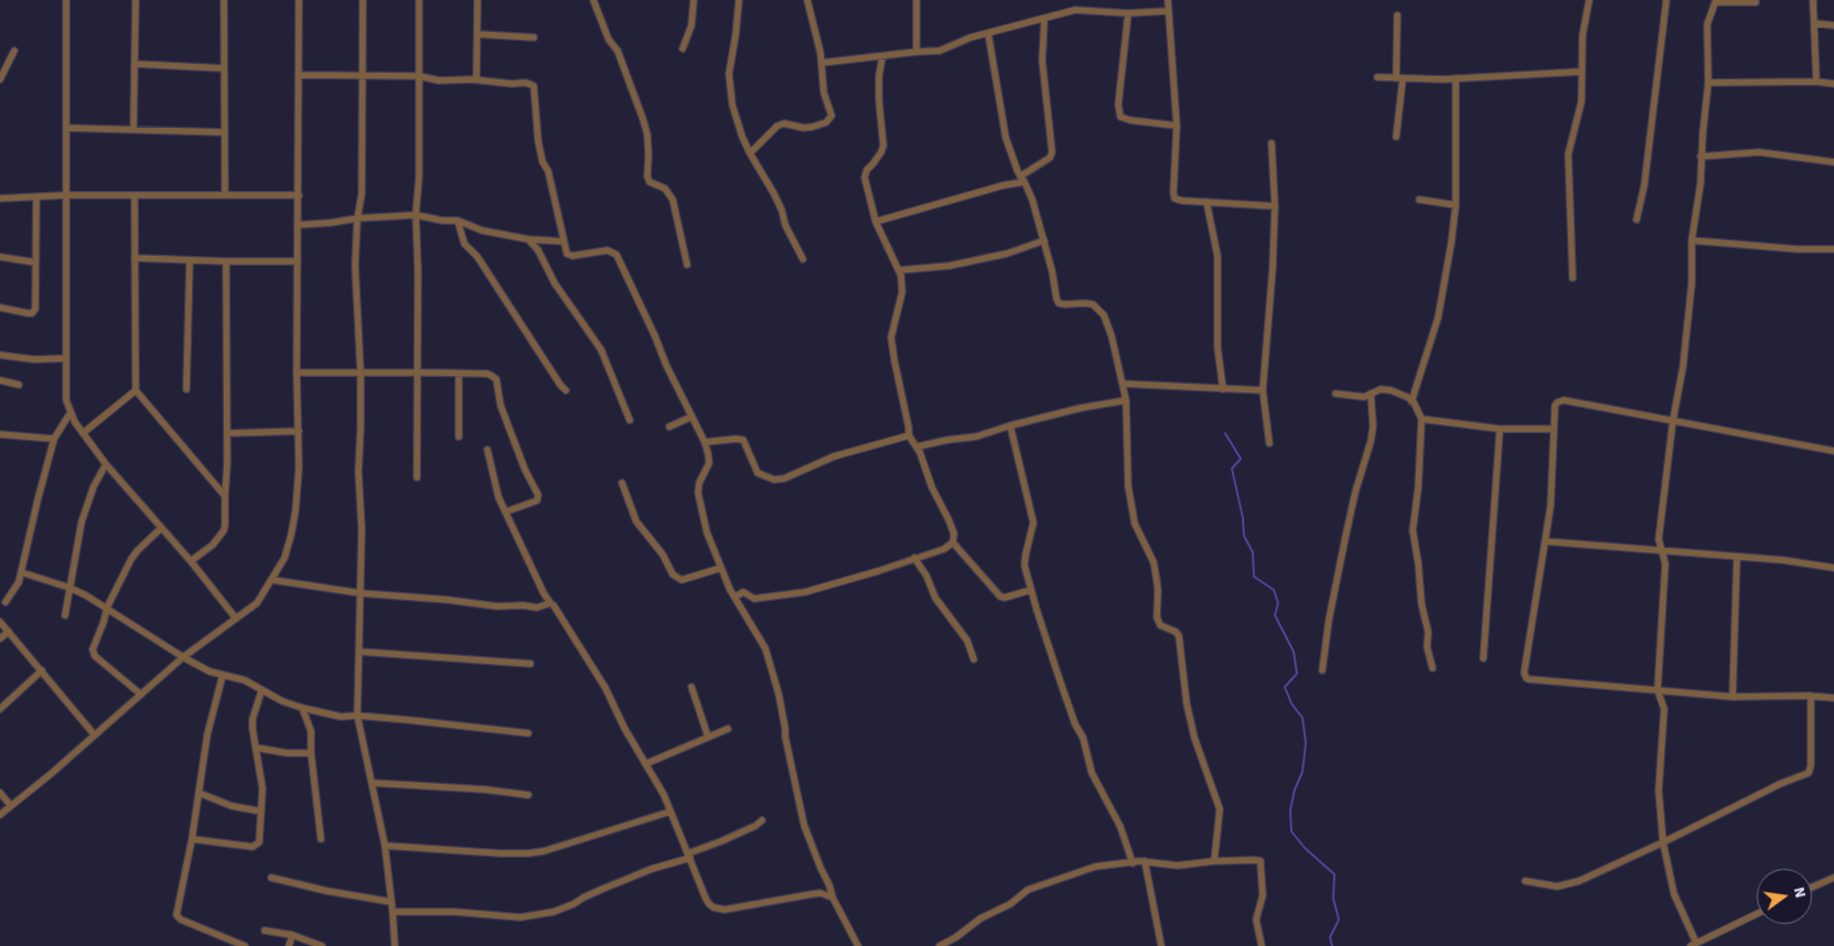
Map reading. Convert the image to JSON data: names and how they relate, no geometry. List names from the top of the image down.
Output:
{
  "north": "right"
}
